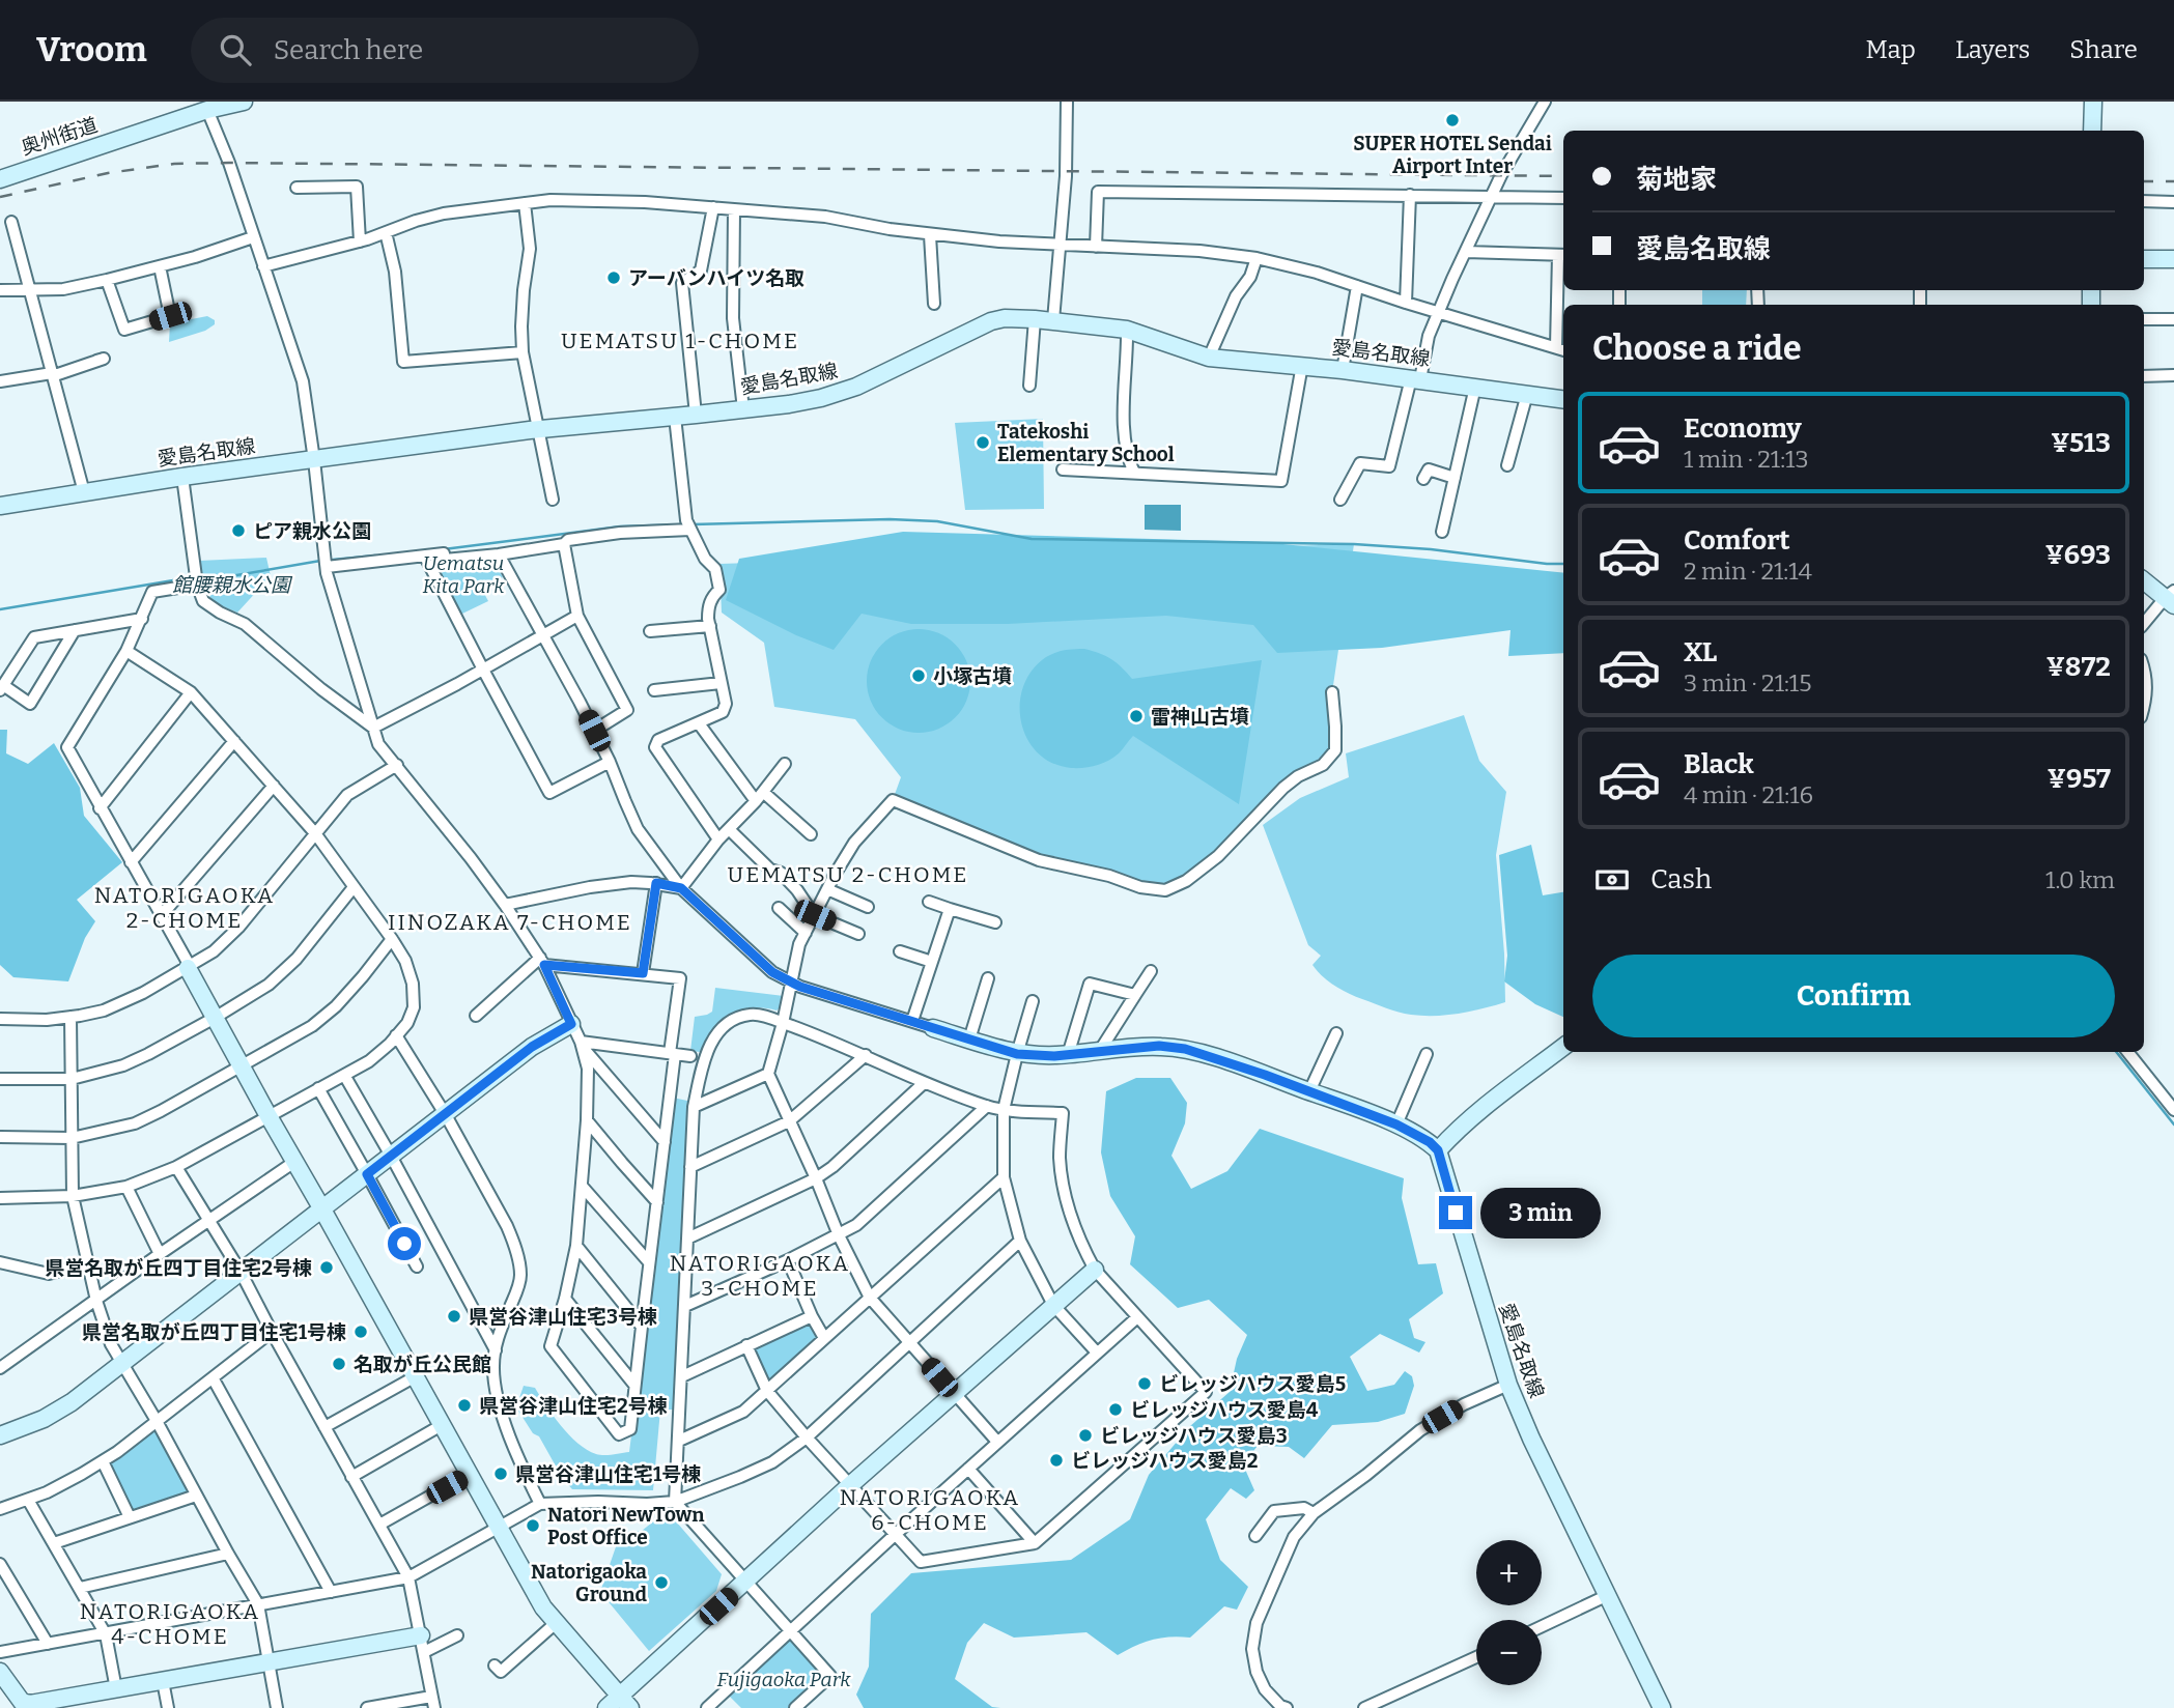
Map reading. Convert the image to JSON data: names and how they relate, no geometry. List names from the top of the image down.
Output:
{
  "streets": {
    "street": ["奥州街道", "愛島名取線"]
  },
  "districts": [
    "UEMATSU 1-CHOME",
    "UEMATSU 2-CHOME",
    "NATORIGAOKA 2-CHOME",
    "IINOZAKA 7-CHOME",
    "NATORIGAOKA 3-CHOME",
    "NATORIGAOKA 6-CHOME",
    "NATORIGAOKA 4-CHOME"
  ],
  "parks": ["Uematsu Kita Park", "館腰親水公園", "Fujigaoka Park"],
  "places": [
    "SUPER HOTEL Sendai Airport Inter",
    "アーバンハイツ名取",
    "Tatekoshi Elementary School",
    "ピア親水公園",
    "小塚古墳",
    "雷神山古墳",
    "県営名取が丘四丁目住宅2号棟",
    "県営谷津山住宅3号棟",
    "県営名取が丘四丁目住宅1号棟",
    "名取が丘公民館",
    "ビレッジハウス愛島5",
    "県営谷津山住宅2号棟",
    "ビレッジハウス愛島4",
    "ビレッジハウス愛島3",
    "ビレッジハウス愛島2",
    "県営谷津山住宅1号棟",
    "Natori NewTown Post Office",
    "Natorigaoka Ground"
  ],
  "page": {
    "header": "Vroom",
    "search": "Search here",
    "nav": ["Map", "Layers", "Share"],
    "banner": ["菊地家", "愛島名取線"],
    "heading": "Choose a ride",
    "list": [
      {
        "name": "Economy",
        "note": "1 min · 21:13",
        "value": "¥513"
      },
      {
        "name": "Comfort",
        "note": "2 min · 21:14",
        "value": "¥693"
      },
      {
        "name": "XL",
        "note": "3 min · 21:15",
        "value": "¥872"
      },
      {
        "name": "Black",
        "note": "4 min · 21:16",
        "value": "¥957"
      }
    ],
    "pay": ["Cash", "1.0 km"],
    "buttons": "Confirm",
    "bubble": "3 min",
    "map_buttons": ["+", "−"]
  }
}
